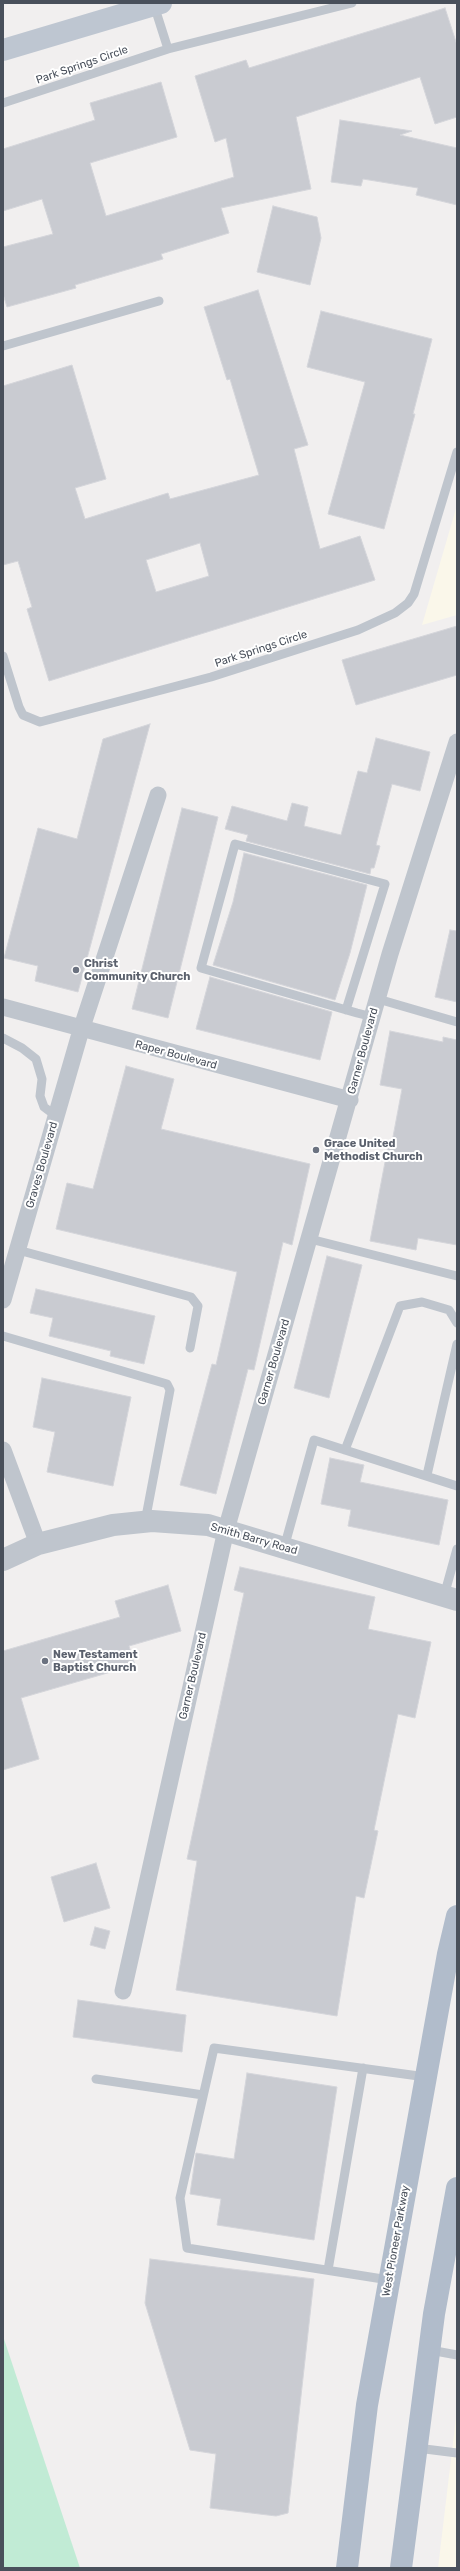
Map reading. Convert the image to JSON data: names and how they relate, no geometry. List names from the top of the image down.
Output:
{
  "streets": {
    "main road": ["West Pioneer Parkway"],
    "street": [
      "Garner Boulevard",
      "Raper Boulevard",
      "Graves Boulevard",
      "Smith Barry Road"
    ],
    "lane": ["Park Springs Circle"]
  },
  "crossings": [
    ["Garner Boulevard", "Raper Boulevard"],
    ["Garner Boulevard", "Smith Barry Road"],
    ["Raper Boulevard", "Graves Boulevard"]
  ],
  "places": ["Christ Community Church", "Grace United Methodist Church", "New Testament Baptist Church"]
}
